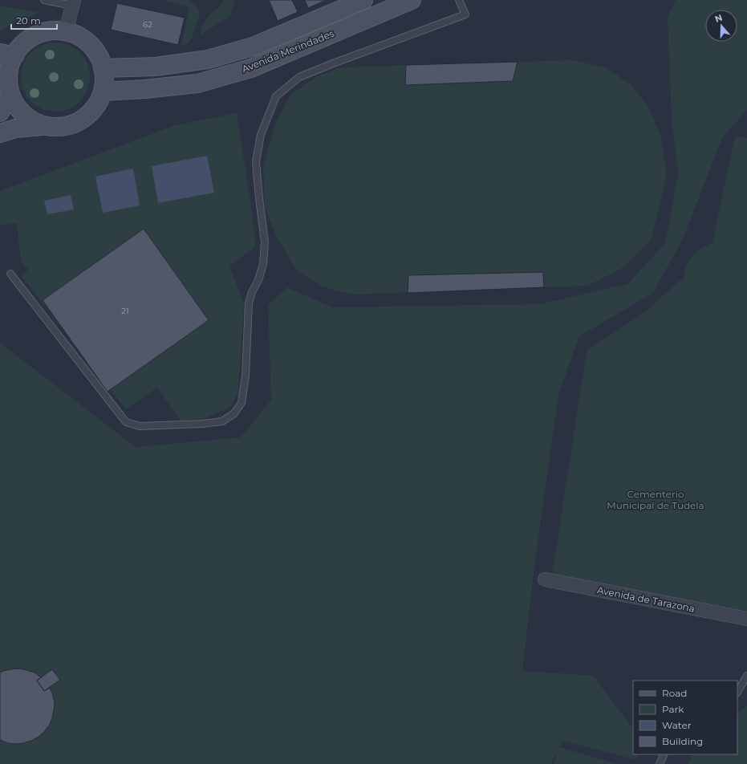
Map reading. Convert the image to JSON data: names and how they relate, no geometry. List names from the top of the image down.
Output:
{
  "streets": {
    "main road": ["Avenida Merindades"],
    "street": ["Avenida de Tarazona"]
  },
  "parks": ["Cementerio Municipal de Tudela"],
  "house_numbers": ["62", "21"],
  "legend": [
    "Road",
    "Park",
    "Water",
    "Building"
  ],
  "scale_bar": "20 m",
  "north": "top"
}
